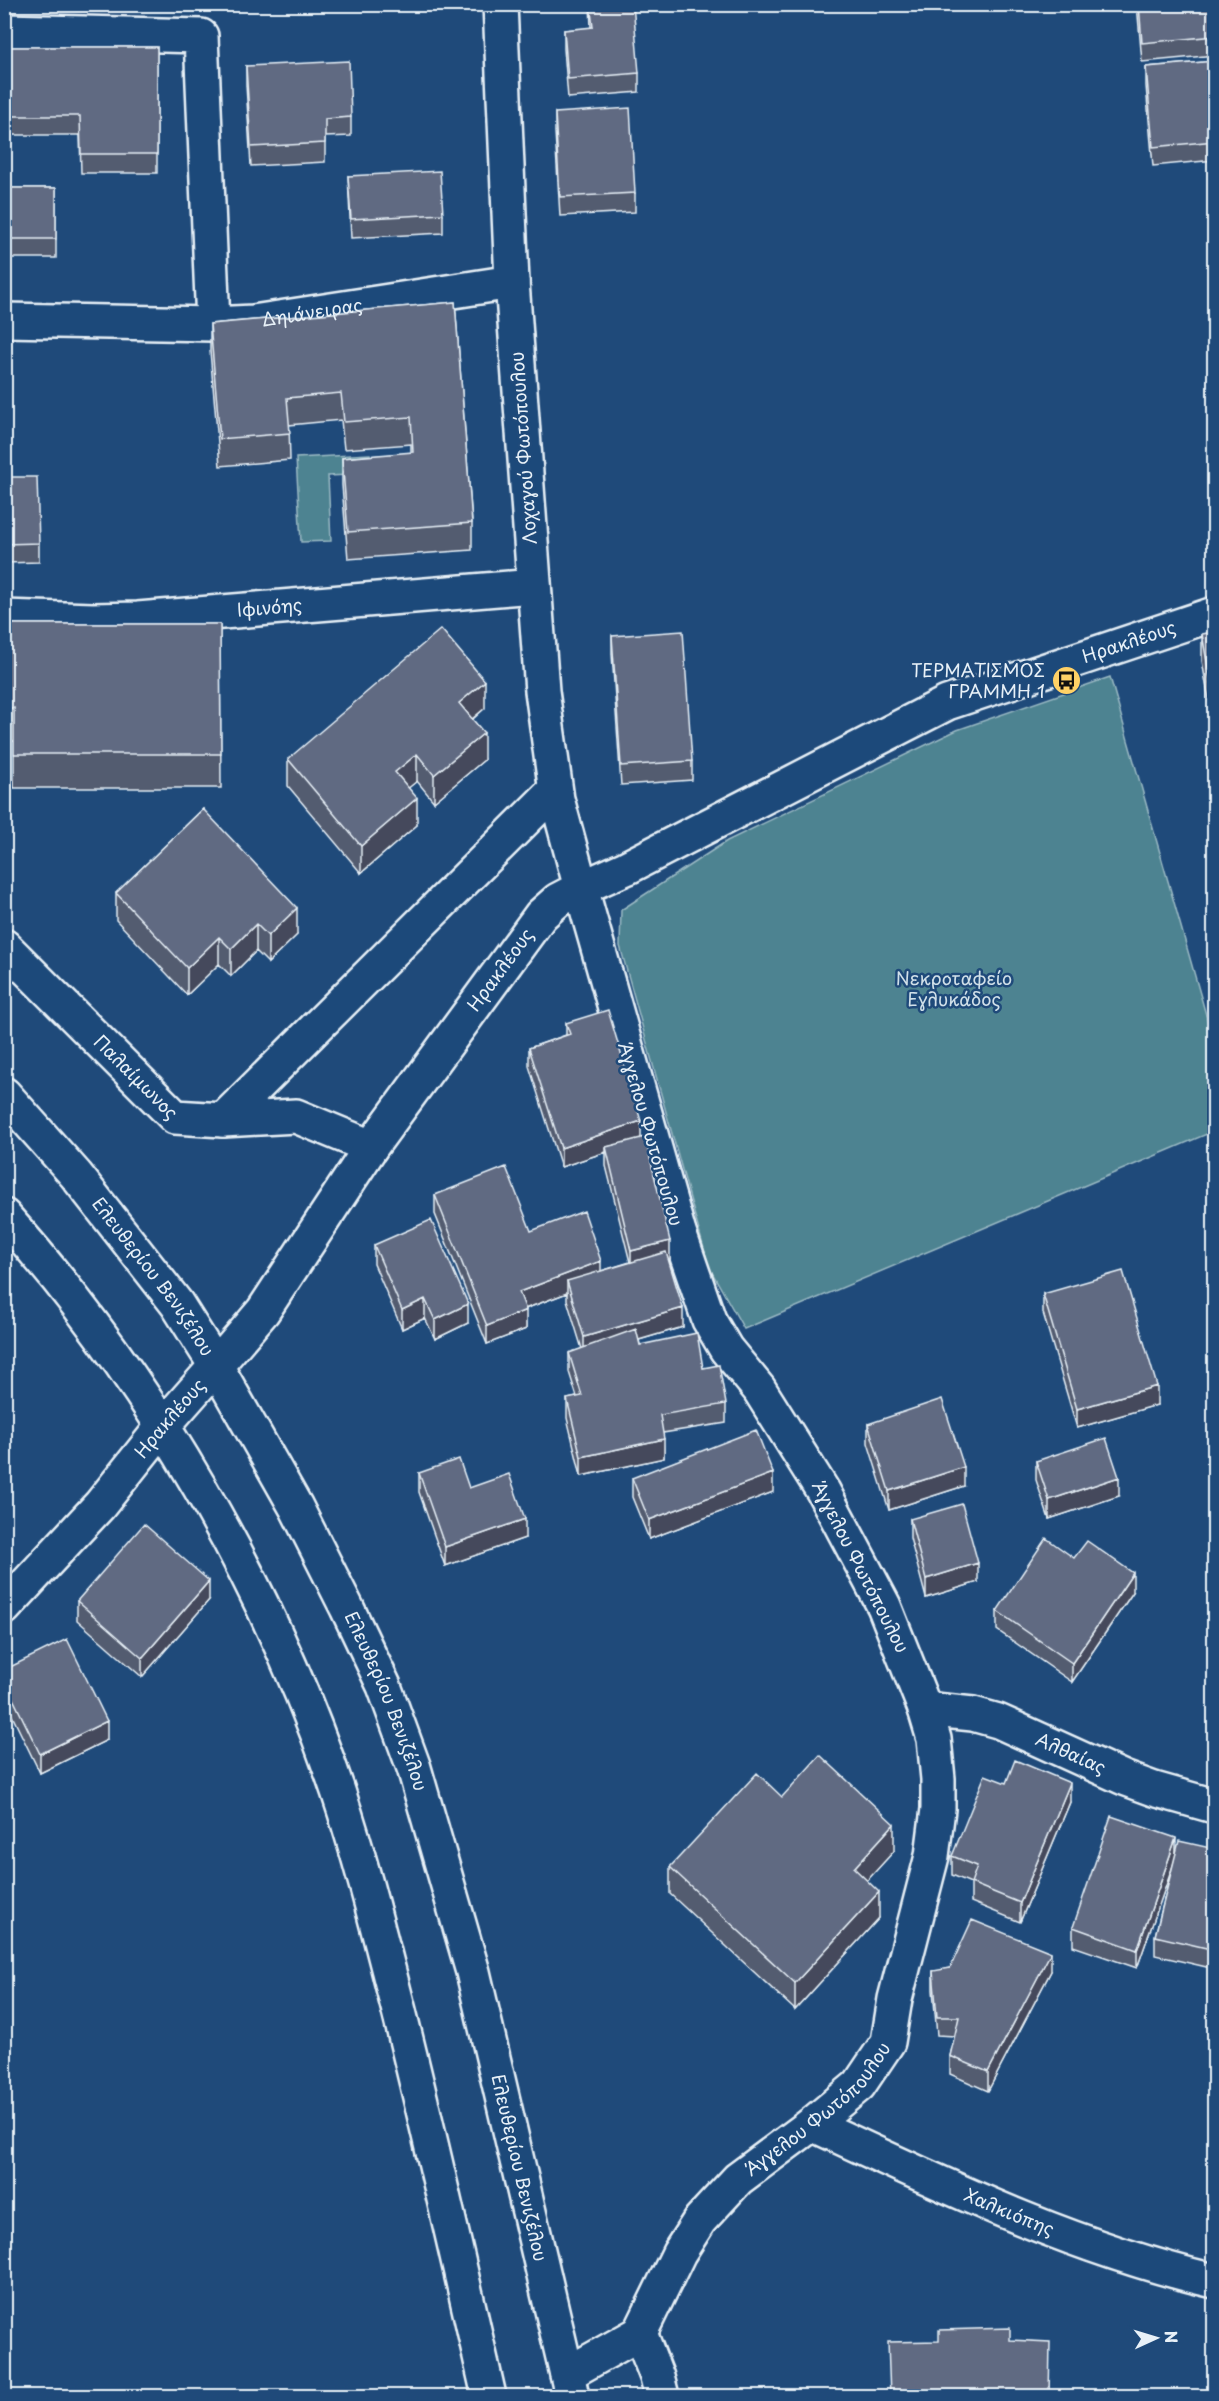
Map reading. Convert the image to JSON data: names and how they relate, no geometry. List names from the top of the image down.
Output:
{
  "streets": {
    "street": [
      "Δηιάνειρας",
      "Λοχαγού Φωτόπουλου",
      "Ιφινόης",
      "Ηρακλέους",
      "Παλαίμωνος",
      "Άγγελου Φωτόπουλου",
      "Ελευθερίου Βενιζέλου",
      "Αλθαίας",
      "Χαλκιόπης"
    ]
  },
  "crossings": [
    ["Δηιάνειρας", "Λοχαγού Φωτόπουλου"],
    ["Λοχαγού Φωτόπουλου", "Ιφινόης"],
    ["Λοχαγού Φωτόπουλου", "Ηρακλέους"],
    ["Λοχαγού Φωτόπουλου", "Άγγελου Φωτόπουλου"],
    ["Ηρακλέους", "Παλαίμωνος"],
    ["Ηρακλέους", "Άγγελου Φωτόπουλου"],
    ["Ηρακλέους", "Ελευθερίου Βενιζέλου"],
    ["Άγγελου Φωτόπουλου", "Αλθαίας"],
    ["Άγγελου Φωτόπουλου", "Χαλκιόπης"]
  ],
  "parks": ["Νεκροταφείο Εγλυκάδος"],
  "places": {
    "bus stop": ["ΤΕΡΜΑΤΙΣΜΟΣ ΓΡΑΜΜΗ 1"]
  },
  "north": "right"
}
